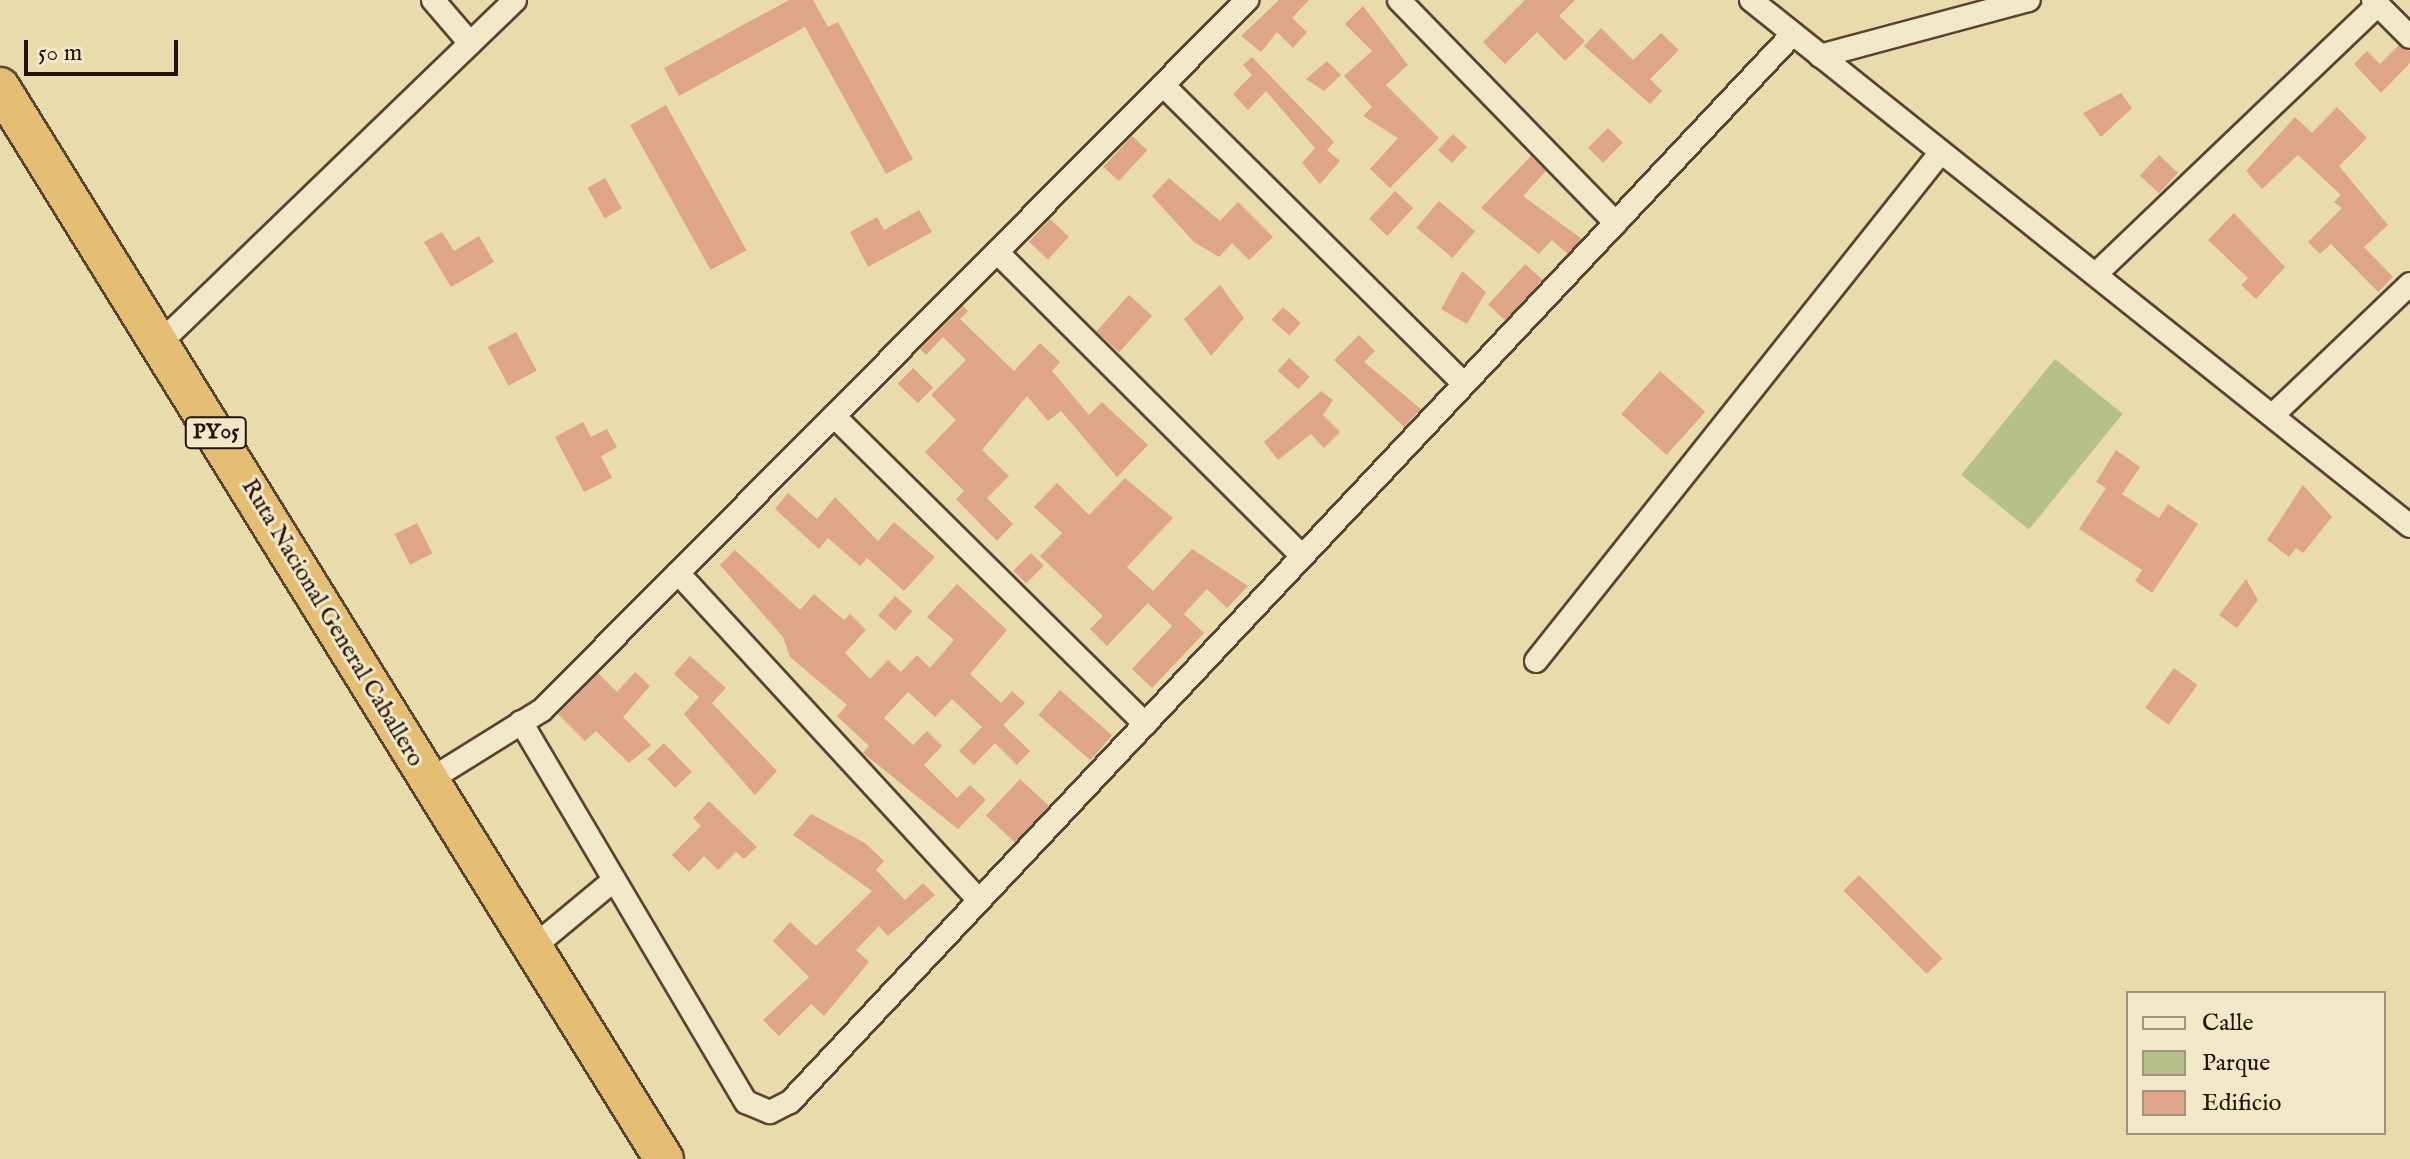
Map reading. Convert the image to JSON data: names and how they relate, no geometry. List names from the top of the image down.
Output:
{
  "streets": {
    "highway": ["PY05", "Ruta Nacional General Caballero"]
  },
  "legend": ["Calle", "Parque", "Edificio"],
  "scale_bar": "50 m"
}
